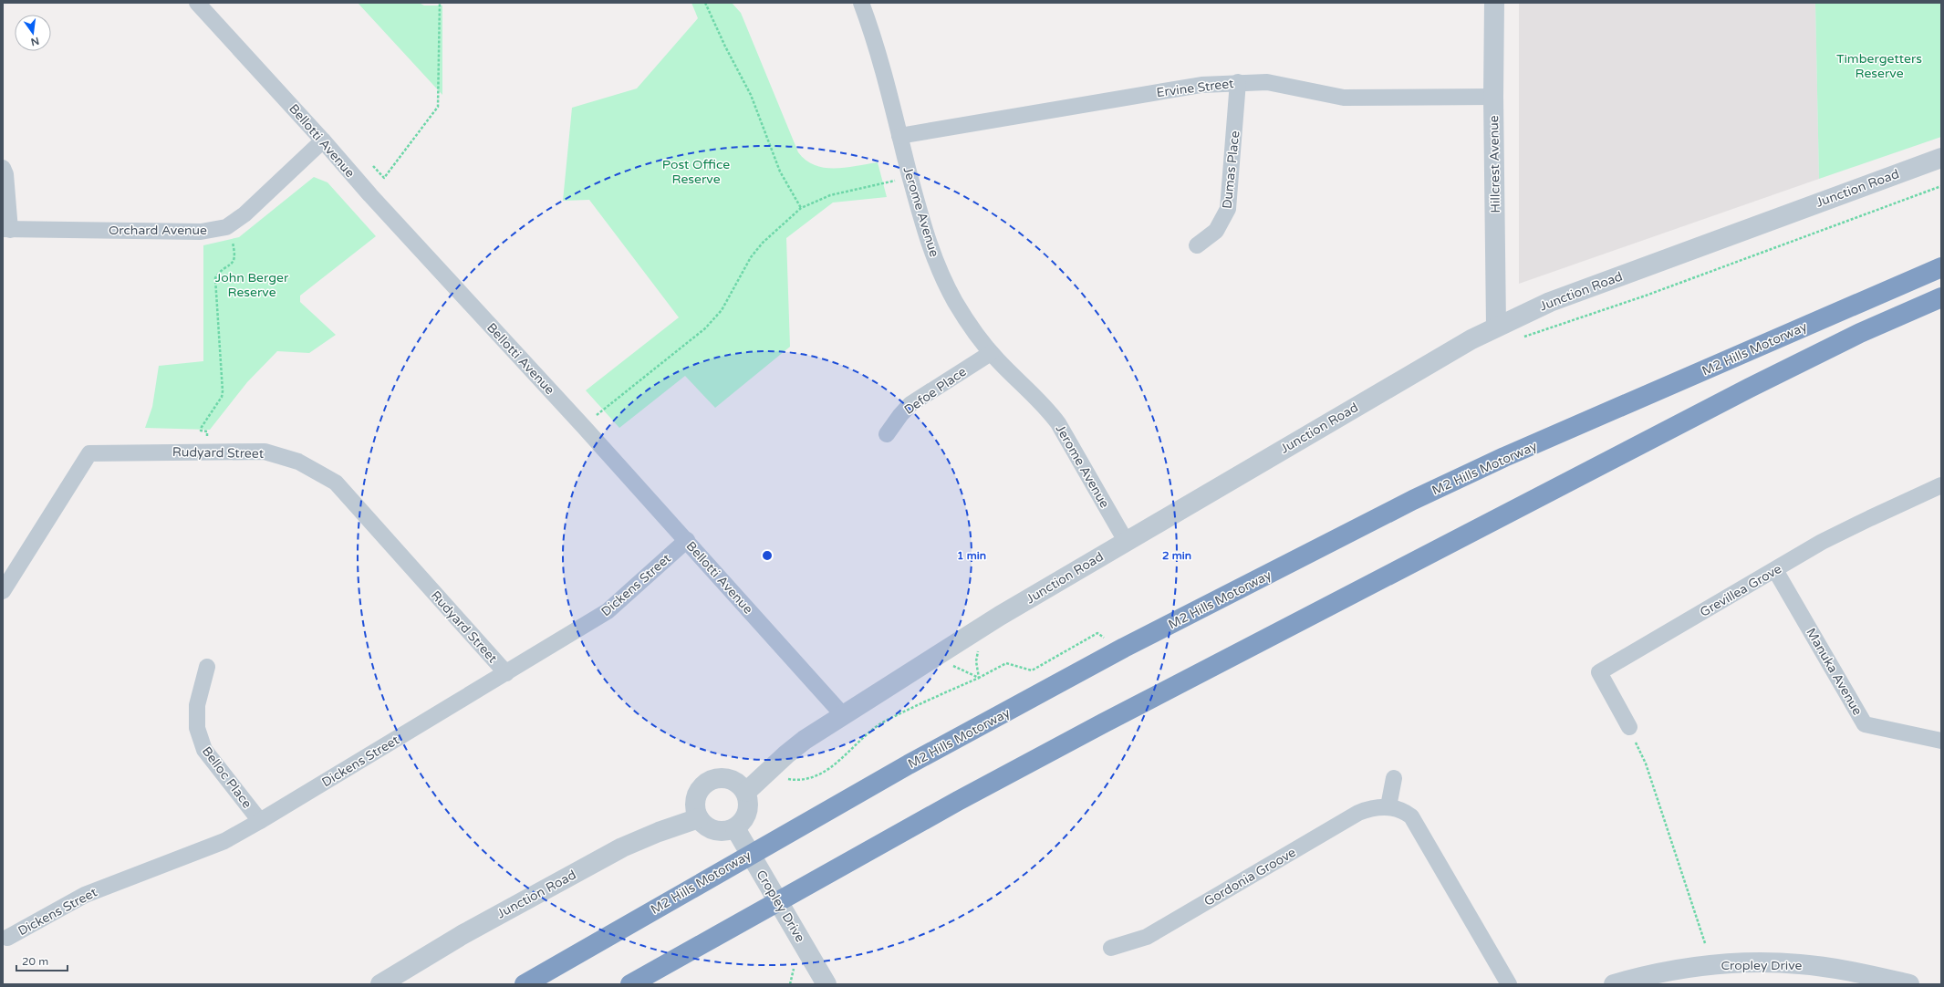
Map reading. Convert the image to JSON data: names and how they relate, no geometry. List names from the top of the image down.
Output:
{
  "streets": {
    "highway": ["M2 Hills Motorway"],
    "street": [
      "Ervine Street",
      "Bellotti Avenue",
      "Hillcrest Avenue",
      "Dumas Place",
      "Junction Road",
      "Jerome Avenue",
      "Orchard Avenue",
      "Defoe Place",
      "Rudyard Street",
      "Dickens Street",
      "Grevillea Grove",
      "Manuka Avenue",
      "Belloc Place",
      "Gordonia Groove",
      "Cropley Drive"
    ]
  },
  "crossings": [
    ["Ervine Street", "Hillcrest Avenue"],
    ["Ervine Street", "Dumas Place"],
    ["Ervine Street", "Jerome Avenue"],
    ["Bellotti Avenue", "Junction Road"],
    ["Bellotti Avenue", "Orchard Avenue"],
    ["Bellotti Avenue", "Dickens Street"],
    ["Hillcrest Avenue", "Junction Road"],
    ["Junction Road", "Jerome Avenue"],
    ["Junction Road", "Cropley Drive"],
    ["Jerome Avenue", "Defoe Place"],
    ["Rudyard Street", "Dickens Street"],
    ["Dickens Street", "Belloc Place"],
    ["Grevillea Grove", "Manuka Avenue"]
  ],
  "parks": ["Timbergetters Reserve", "Post Office Reserve", "John Berger Reserve"],
  "scale_bar": "20 m",
  "north": "bottom",
  "rings": ["1 min", "2 min"]
}
